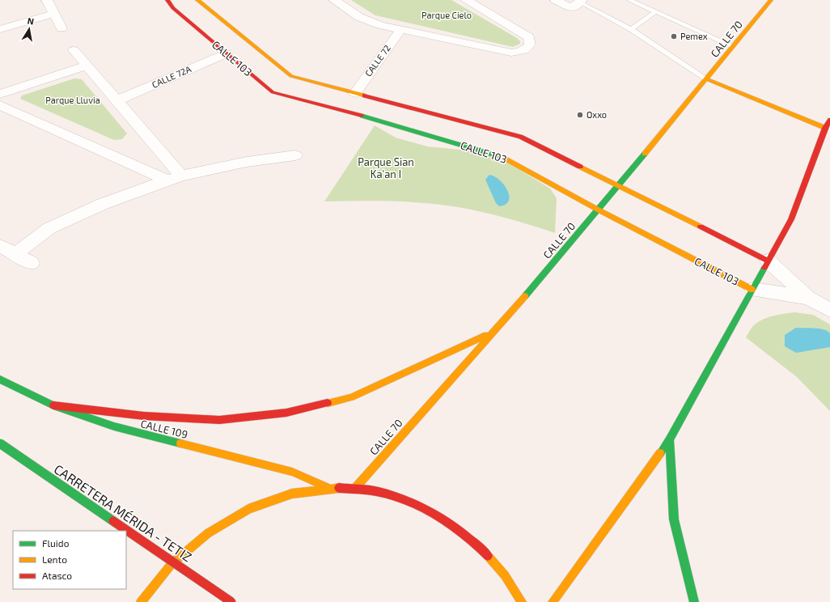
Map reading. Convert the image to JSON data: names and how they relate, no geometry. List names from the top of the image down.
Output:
{
  "streets": {
    "main road": [
      "CALLE 70",
      "CALLE 103",
      "CALLE 109",
      "CARRETERA MÉRIDA - TETIZ"
    ],
    "street": ["CALLE 72", "CALLE 72A"]
  },
  "crossings": [
    ["CALLE 70", "CALLE 103"],
    ["CALLE 103", "CALLE 72"],
    ["CALLE 103", "CALLE 72A"]
  ],
  "parks": ["Parque Cielo", "Parque Lluvia", "Parque Sian Ka'an I"],
  "places": ["Pemex", "Oxxo"],
  "legend": ["Fluido", "Lento", "Atasco"],
  "north": "top"
}
